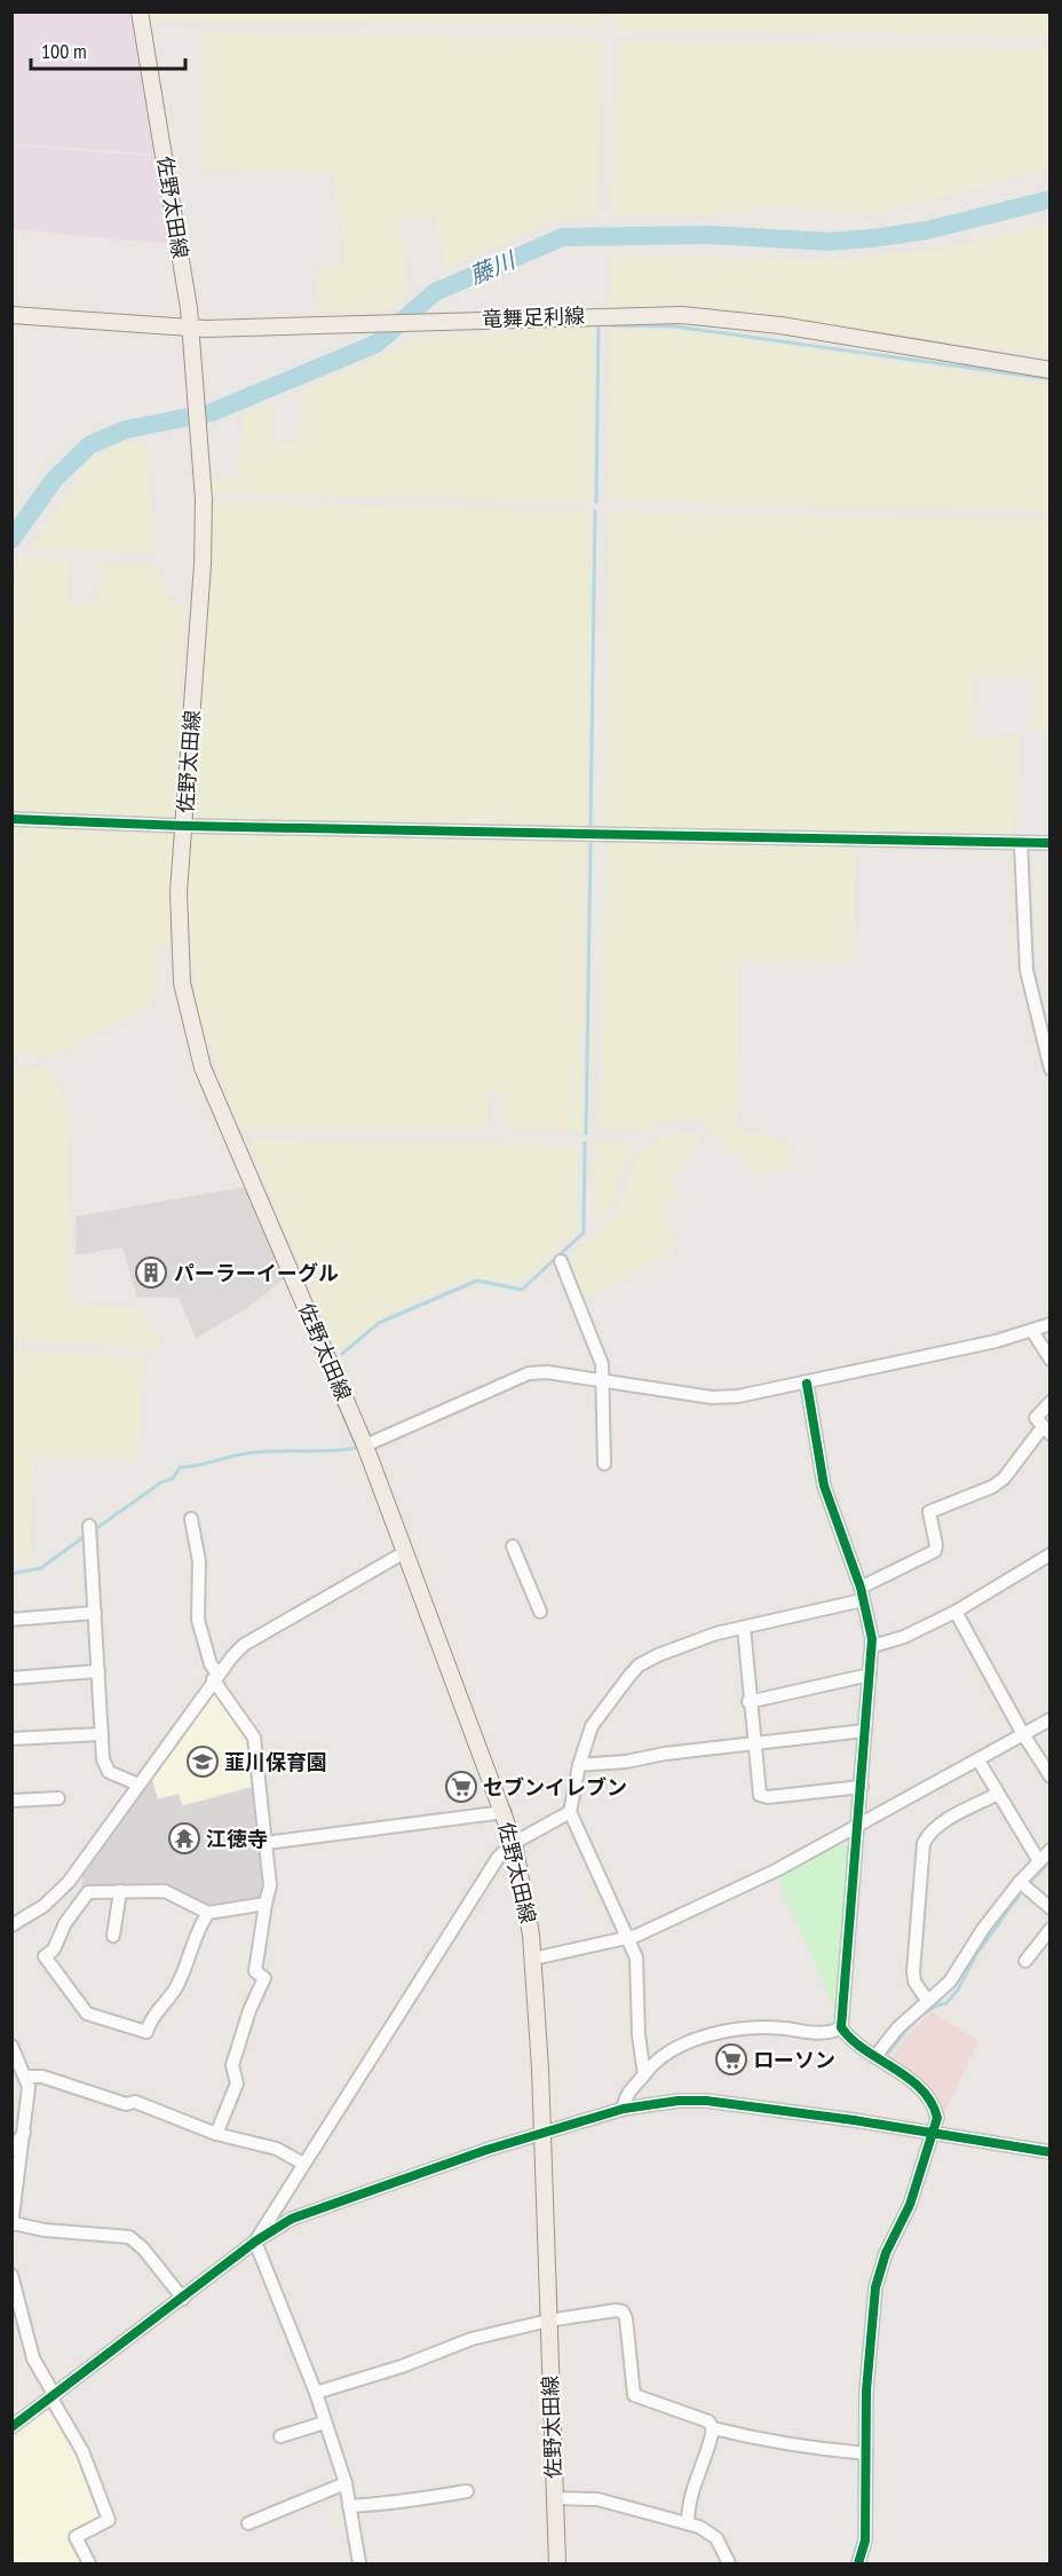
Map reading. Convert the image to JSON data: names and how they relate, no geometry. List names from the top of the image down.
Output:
{
  "streets": {
    "main road": ["佐野太田線", "竜舞足利線"]
  },
  "crossings": [
    ["佐野太田線", "竜舞足利線"]
  ],
  "water": ["藤川"],
  "places": {
    "building": ["パーラーイーグル"],
    "school or university": ["韮川保育園"],
    "supermarket": ["セブンイレブン", "ローソン"],
    "temple": ["江徳寺"]
  },
  "scale_bar": "100 m"
}
